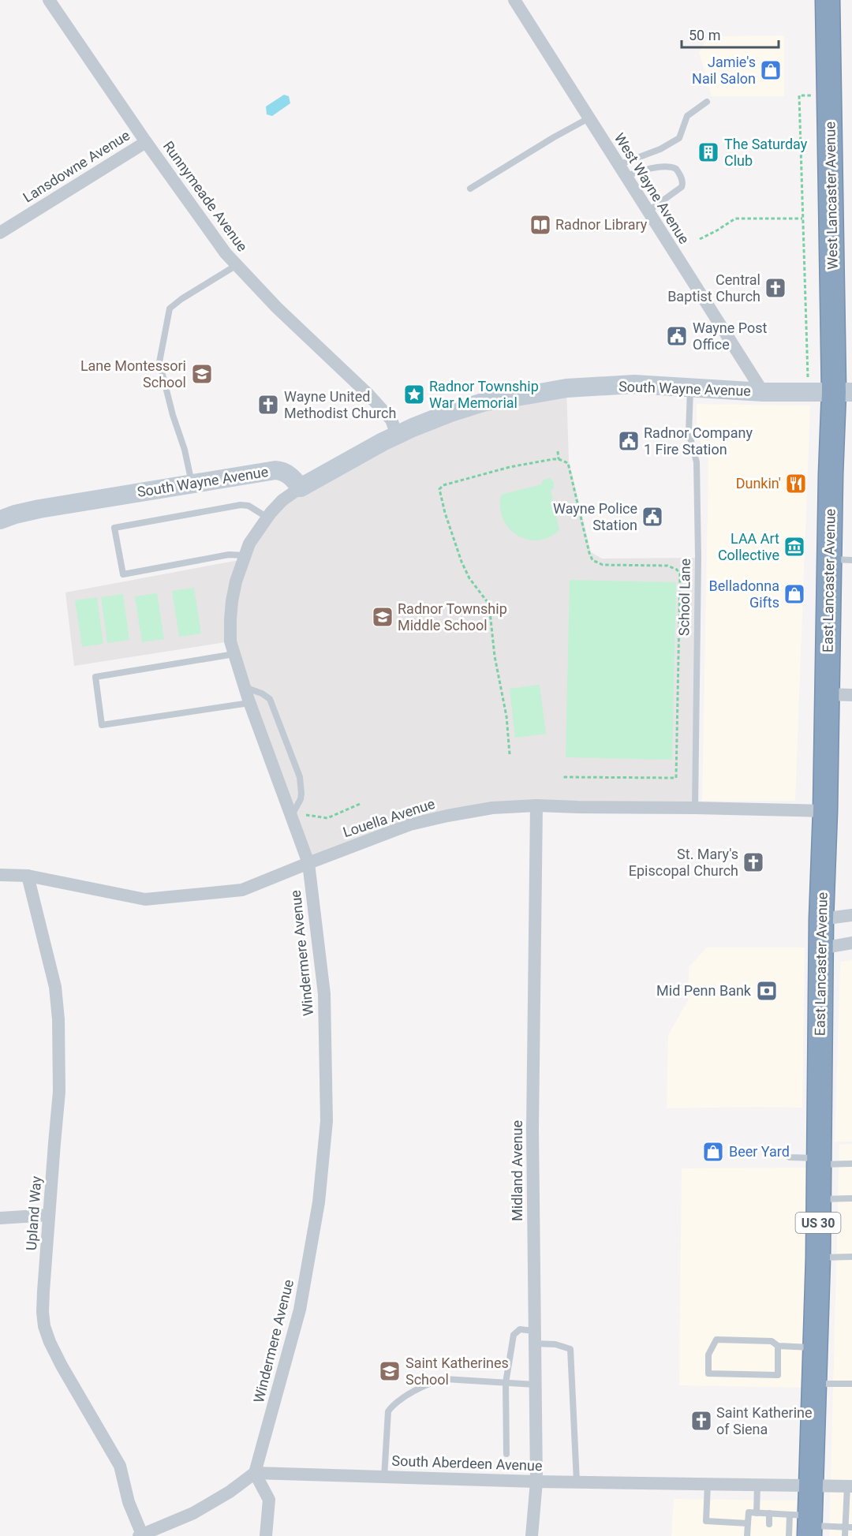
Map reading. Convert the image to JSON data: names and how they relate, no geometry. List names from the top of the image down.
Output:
{
  "streets": {
    "highway": ["West Lancaster Avenue", "East Lancaster Avenue", "US 30"],
    "main road": ["South Wayne Avenue"],
    "street": [
      "Lansdowne Avenue",
      "West Wayne Avenue",
      "Runnymeade Avenue",
      "Louella Avenue",
      "Windermere Avenue",
      "Midland Avenue",
      "Upland Way",
      "South Aberdeen Avenue"
    ],
    "lane": ["School Lane"]
  },
  "crossings": [
    ["Lansdowne Avenue", "Runnymeade Avenue"],
    ["West Wayne Avenue", "South Wayne Avenue"],
    ["West Lancaster Avenue", "South Wayne Avenue"],
    ["West Lancaster Avenue", "East Lancaster Avenue"],
    ["Runnymeade Avenue", "South Wayne Avenue"],
    ["South Wayne Avenue", "East Lancaster Avenue"],
    ["South Wayne Avenue", "School Lane"],
    ["South Wayne Avenue", "Windermere Avenue"],
    ["East Lancaster Avenue", "Louella Avenue"],
    ["East Lancaster Avenue", "South Aberdeen Avenue"],
    ["School Lane", "Louella Avenue"],
    ["Louella Avenue", "Windermere Avenue"],
    ["Louella Avenue", "Midland Avenue"],
    ["Louella Avenue", "Upland Way"],
    ["Windermere Avenue", "South Aberdeen Avenue"],
    ["Midland Avenue", "South Aberdeen Avenue"]
  ],
  "places": {
    "shop": ["Jamie's Nail Salon", "Belladonna Gifts", "Beer Yard"],
    "building": ["The Saturday Club"],
    "library": ["Radnor Library"],
    "church": [
      "Central Baptist Church",
      "Wayne United Methodist Church",
      "St. Mary's Episcopal Church",
      "Saint Katherine of Siena"
    ],
    "public building": ["Wayne Post Office", "Radnor Company 1 Fire Station", "Wayne Police Station"],
    "school or university": ["Lane Montessori School", "Radnor Township Middle School", "Saint Katherines School"],
    "place": ["Radnor Township War Memorial"],
    "restaurant": ["Dunkin'"],
    "museum": ["LAA Art Collective"],
    "bank": ["Mid Penn Bank"]
  },
  "scale_bar": "50 m"
}
